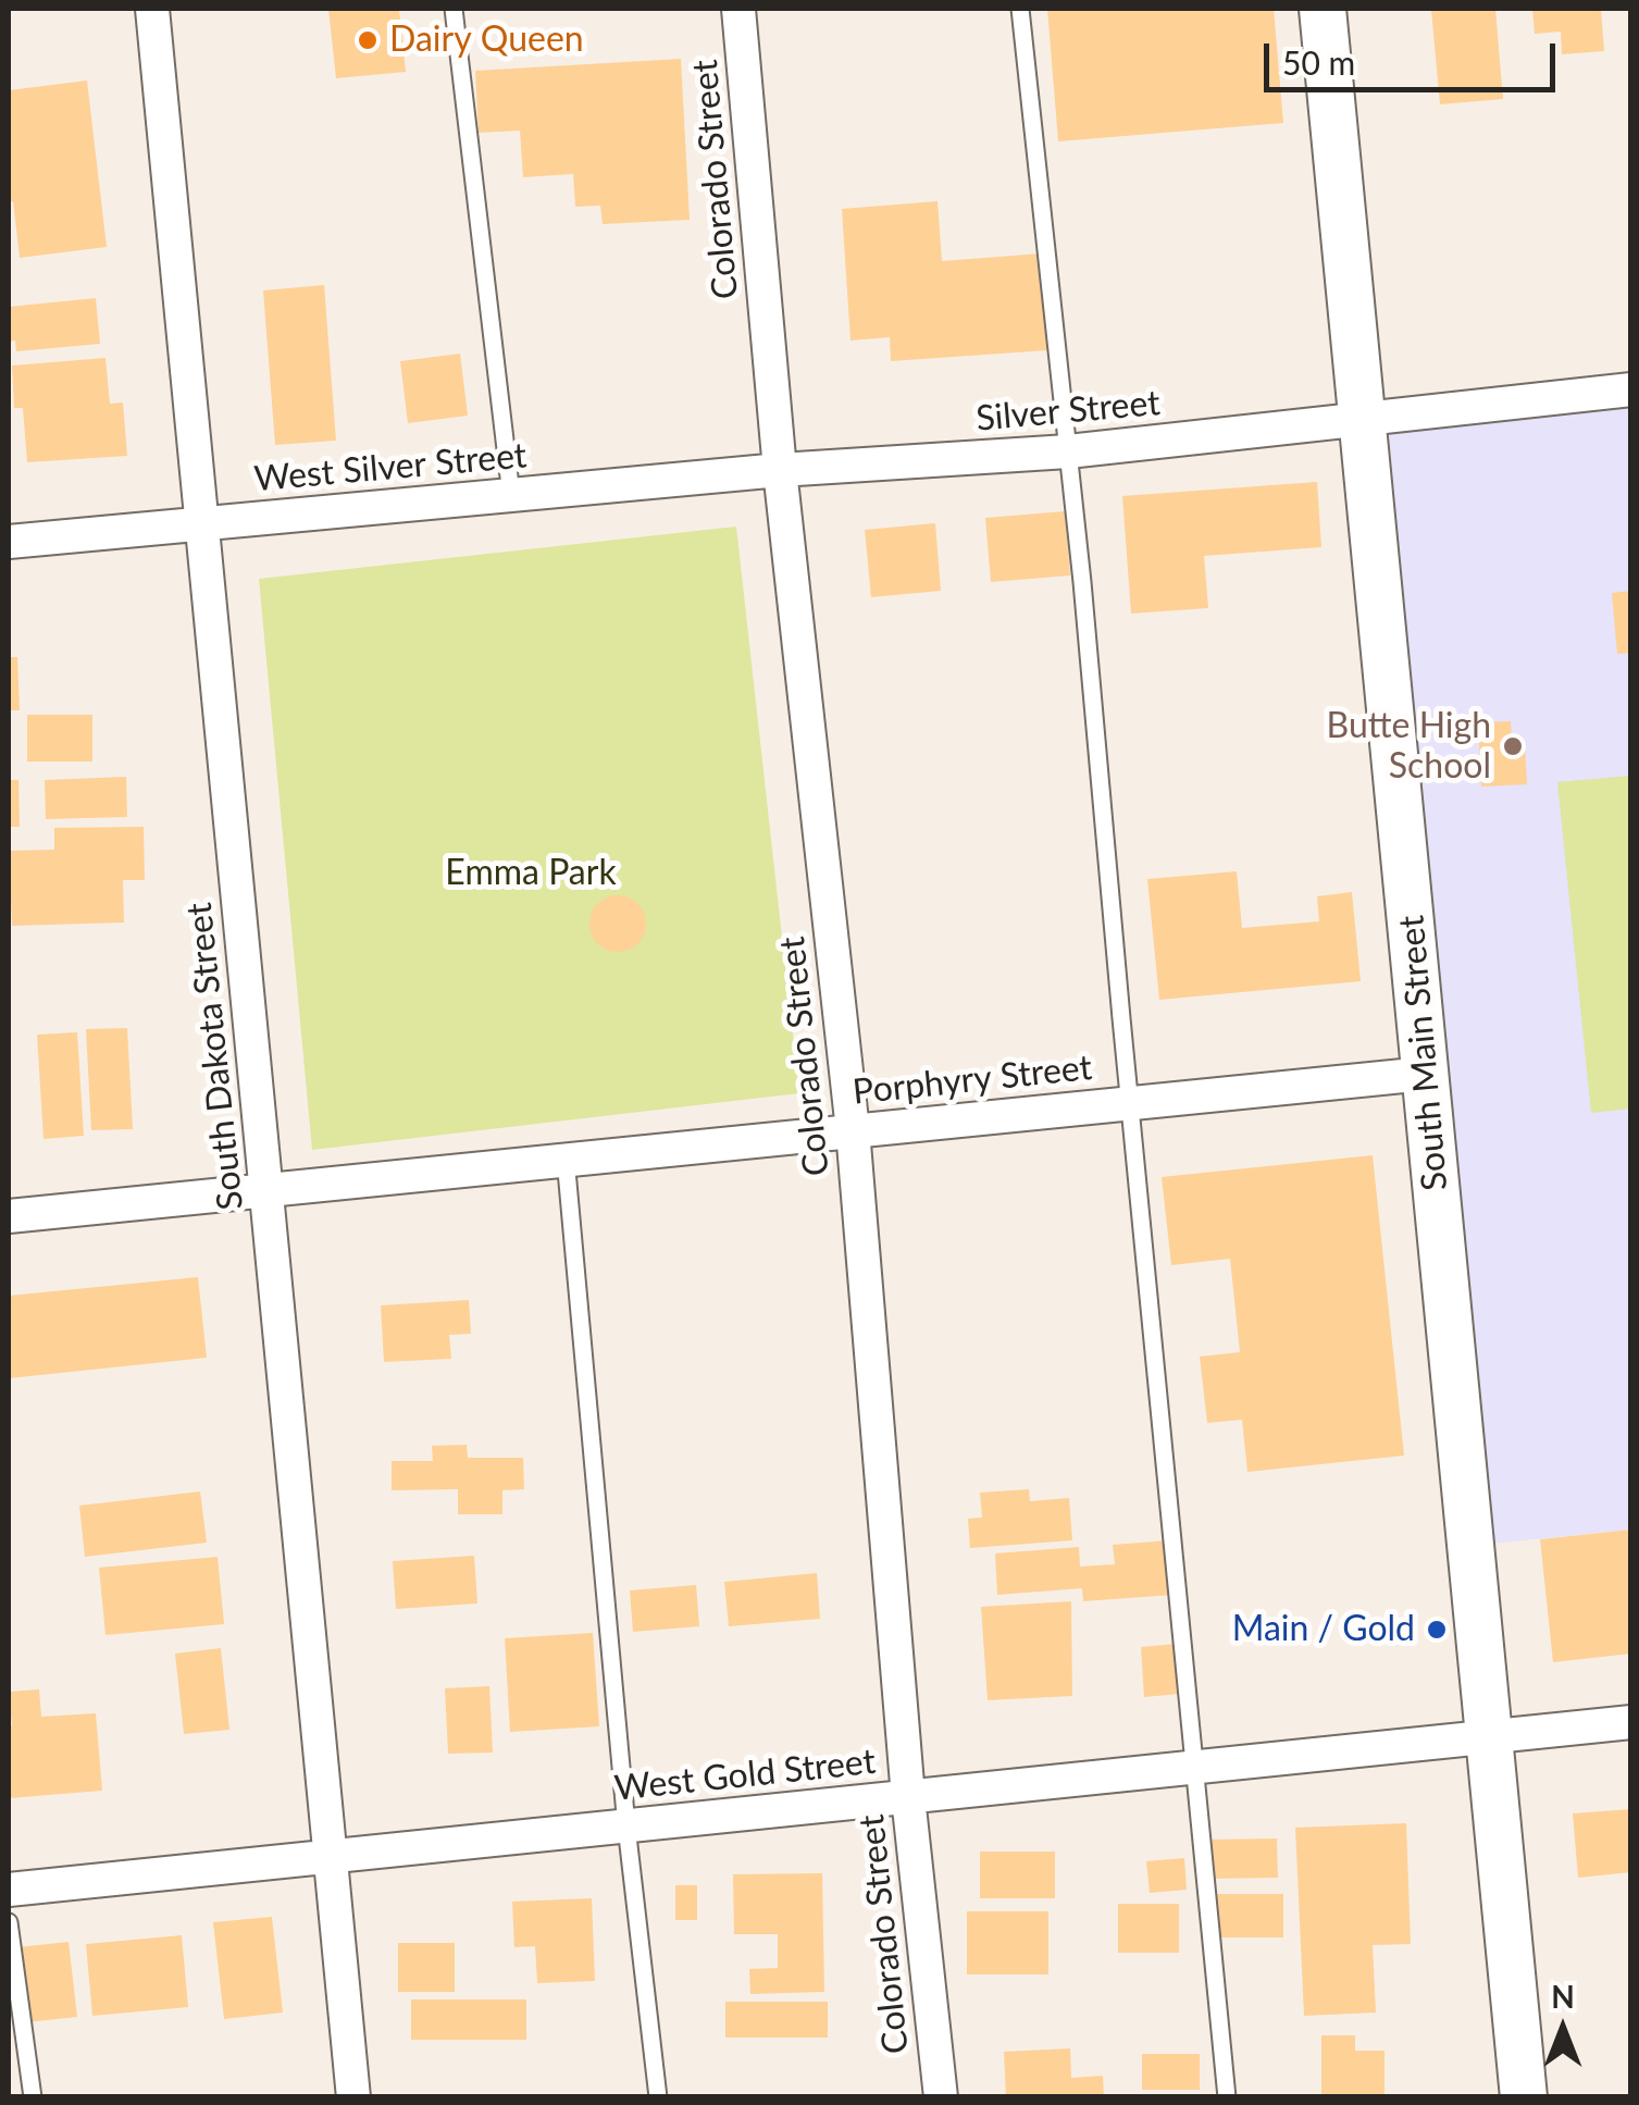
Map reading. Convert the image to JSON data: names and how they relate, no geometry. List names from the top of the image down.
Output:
{
  "streets": {
    "main road": ["South Main Street"],
    "street": [
      "Colorado Street",
      "Silver Street",
      "West Silver Street",
      "South Dakota Street",
      "Porphyry Street",
      "West Gold Street"
    ]
  },
  "crossings": [
    ["Colorado Street", "Silver Street"],
    ["Colorado Street", "West Silver Street"],
    ["Colorado Street", "Porphyry Street"],
    ["Colorado Street", "West Gold Street"],
    ["Silver Street", "West Silver Street"],
    ["Silver Street", "South Main Street"],
    ["West Silver Street", "South Dakota Street"],
    ["South Main Street", "Porphyry Street"],
    ["South Main Street", "West Gold Street"],
    ["South Dakota Street", "Porphyry Street"],
    ["South Dakota Street", "West Gold Street"]
  ],
  "parks": ["Emma Park"],
  "places": ["Dairy Queen", "Butte High School", "Main / Gold"],
  "scale_bar": "50 m",
  "north": "top"
}
